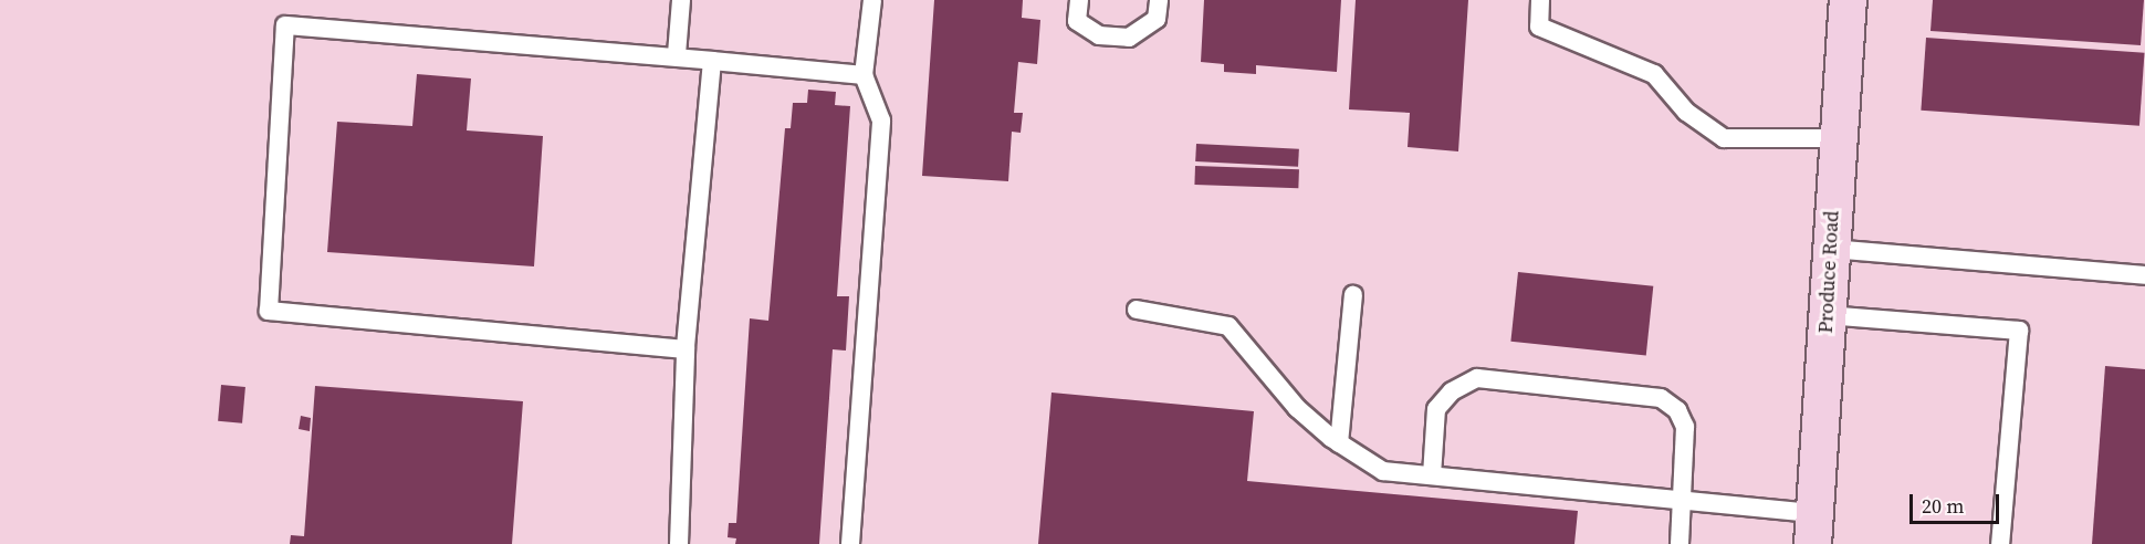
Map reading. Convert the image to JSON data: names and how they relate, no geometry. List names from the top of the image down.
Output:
{
  "streets": {
    "street": ["Produce Road"]
  },
  "scale_bar": "20 m"
}
